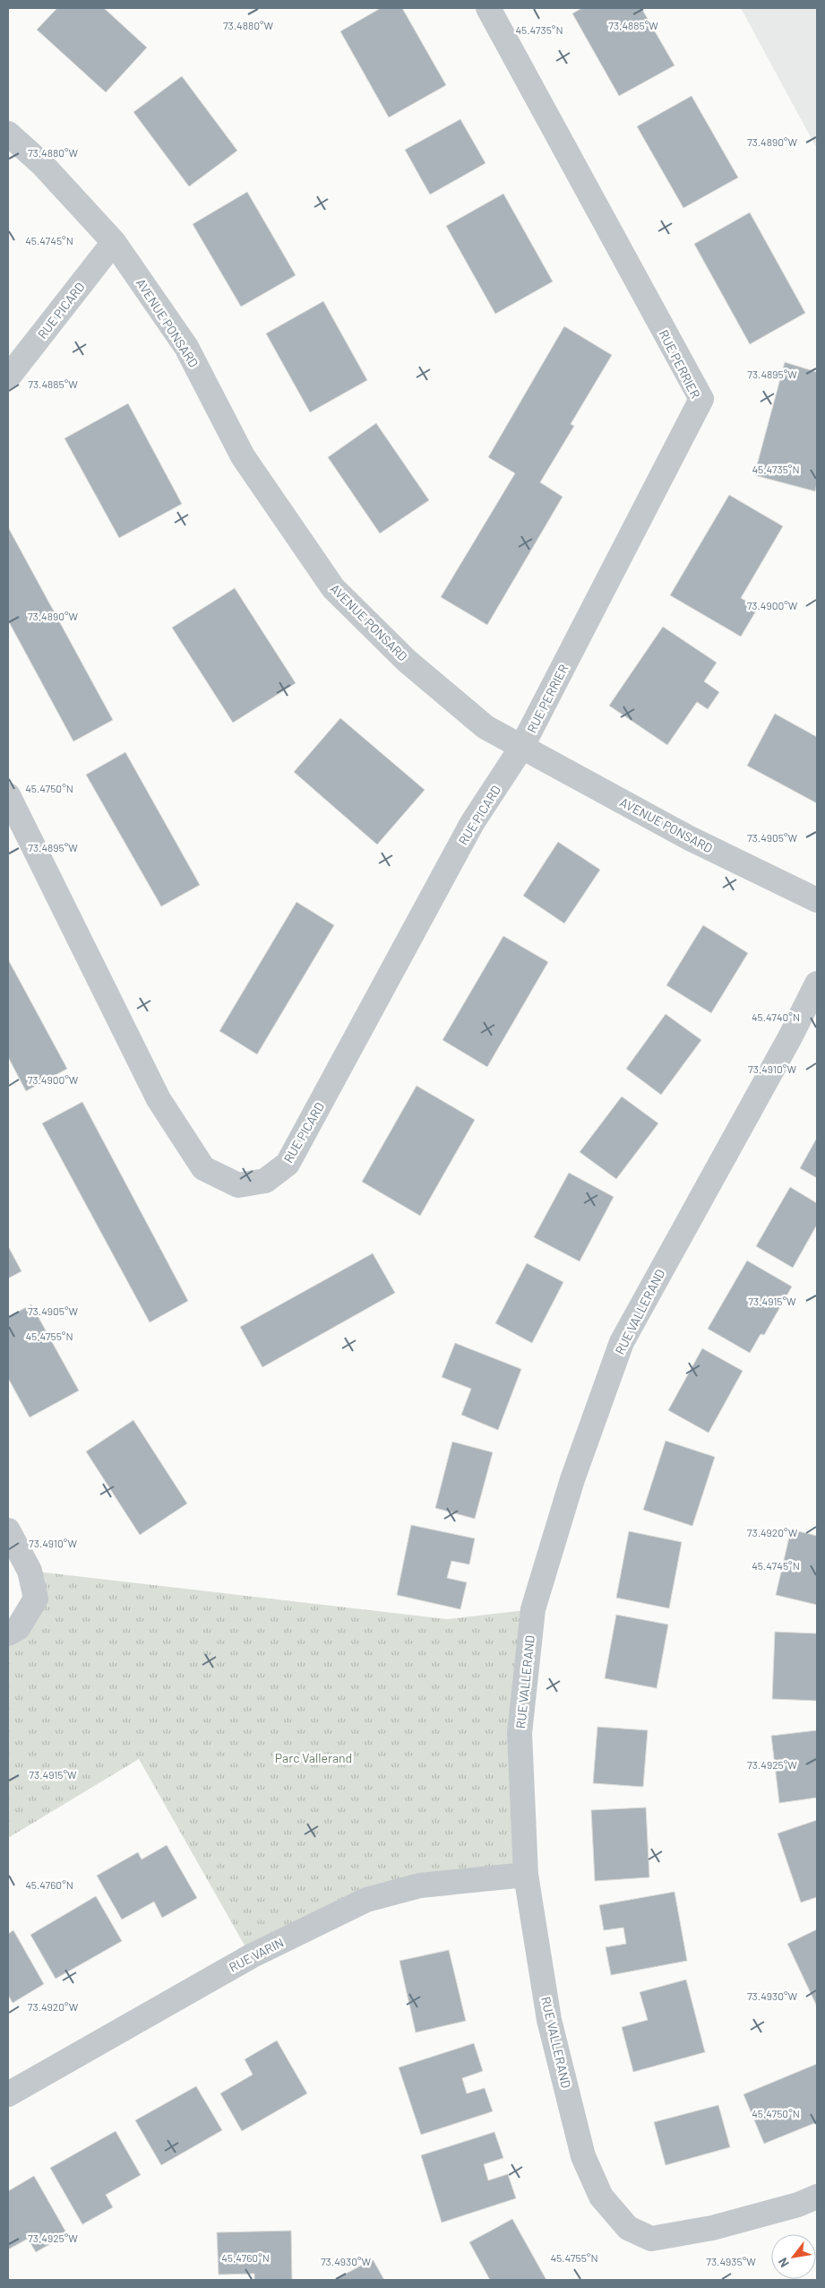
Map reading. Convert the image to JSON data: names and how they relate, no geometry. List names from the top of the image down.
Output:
{
  "streets": {
    "street": [
      "RUE PICARD",
      "AVENUE PONSARD",
      "RUE PERRIER",
      "RUE VALLERAND",
      "RUE VARIN"
    ]
  },
  "crossings": [
    ["RUE PICARD", "AVENUE PONSARD"],
    ["RUE PICARD", "RUE PERRIER"],
    ["AVENUE PONSARD", "RUE PERRIER"],
    ["RUE VALLERAND", "RUE VARIN"]
  ],
  "parks": ["Parc Vallerand"],
  "north": "bottom left",
  "coordinates": [
    "73.4880°W",
    "73.4885°W",
    "45.4735°N",
    "73.4890°W",
    "45.4745°N",
    "73.4895°W",
    "73.4900°W",
    "45.4750°N",
    "73.4905°W",
    "45.4740°N",
    "73.4910°W",
    "73.4915°W",
    "45.4755°N",
    "73.4920°W",
    "73.4925°W",
    "45.4760°N",
    "73.4930°W",
    "73.4935°W"
  ]
}
